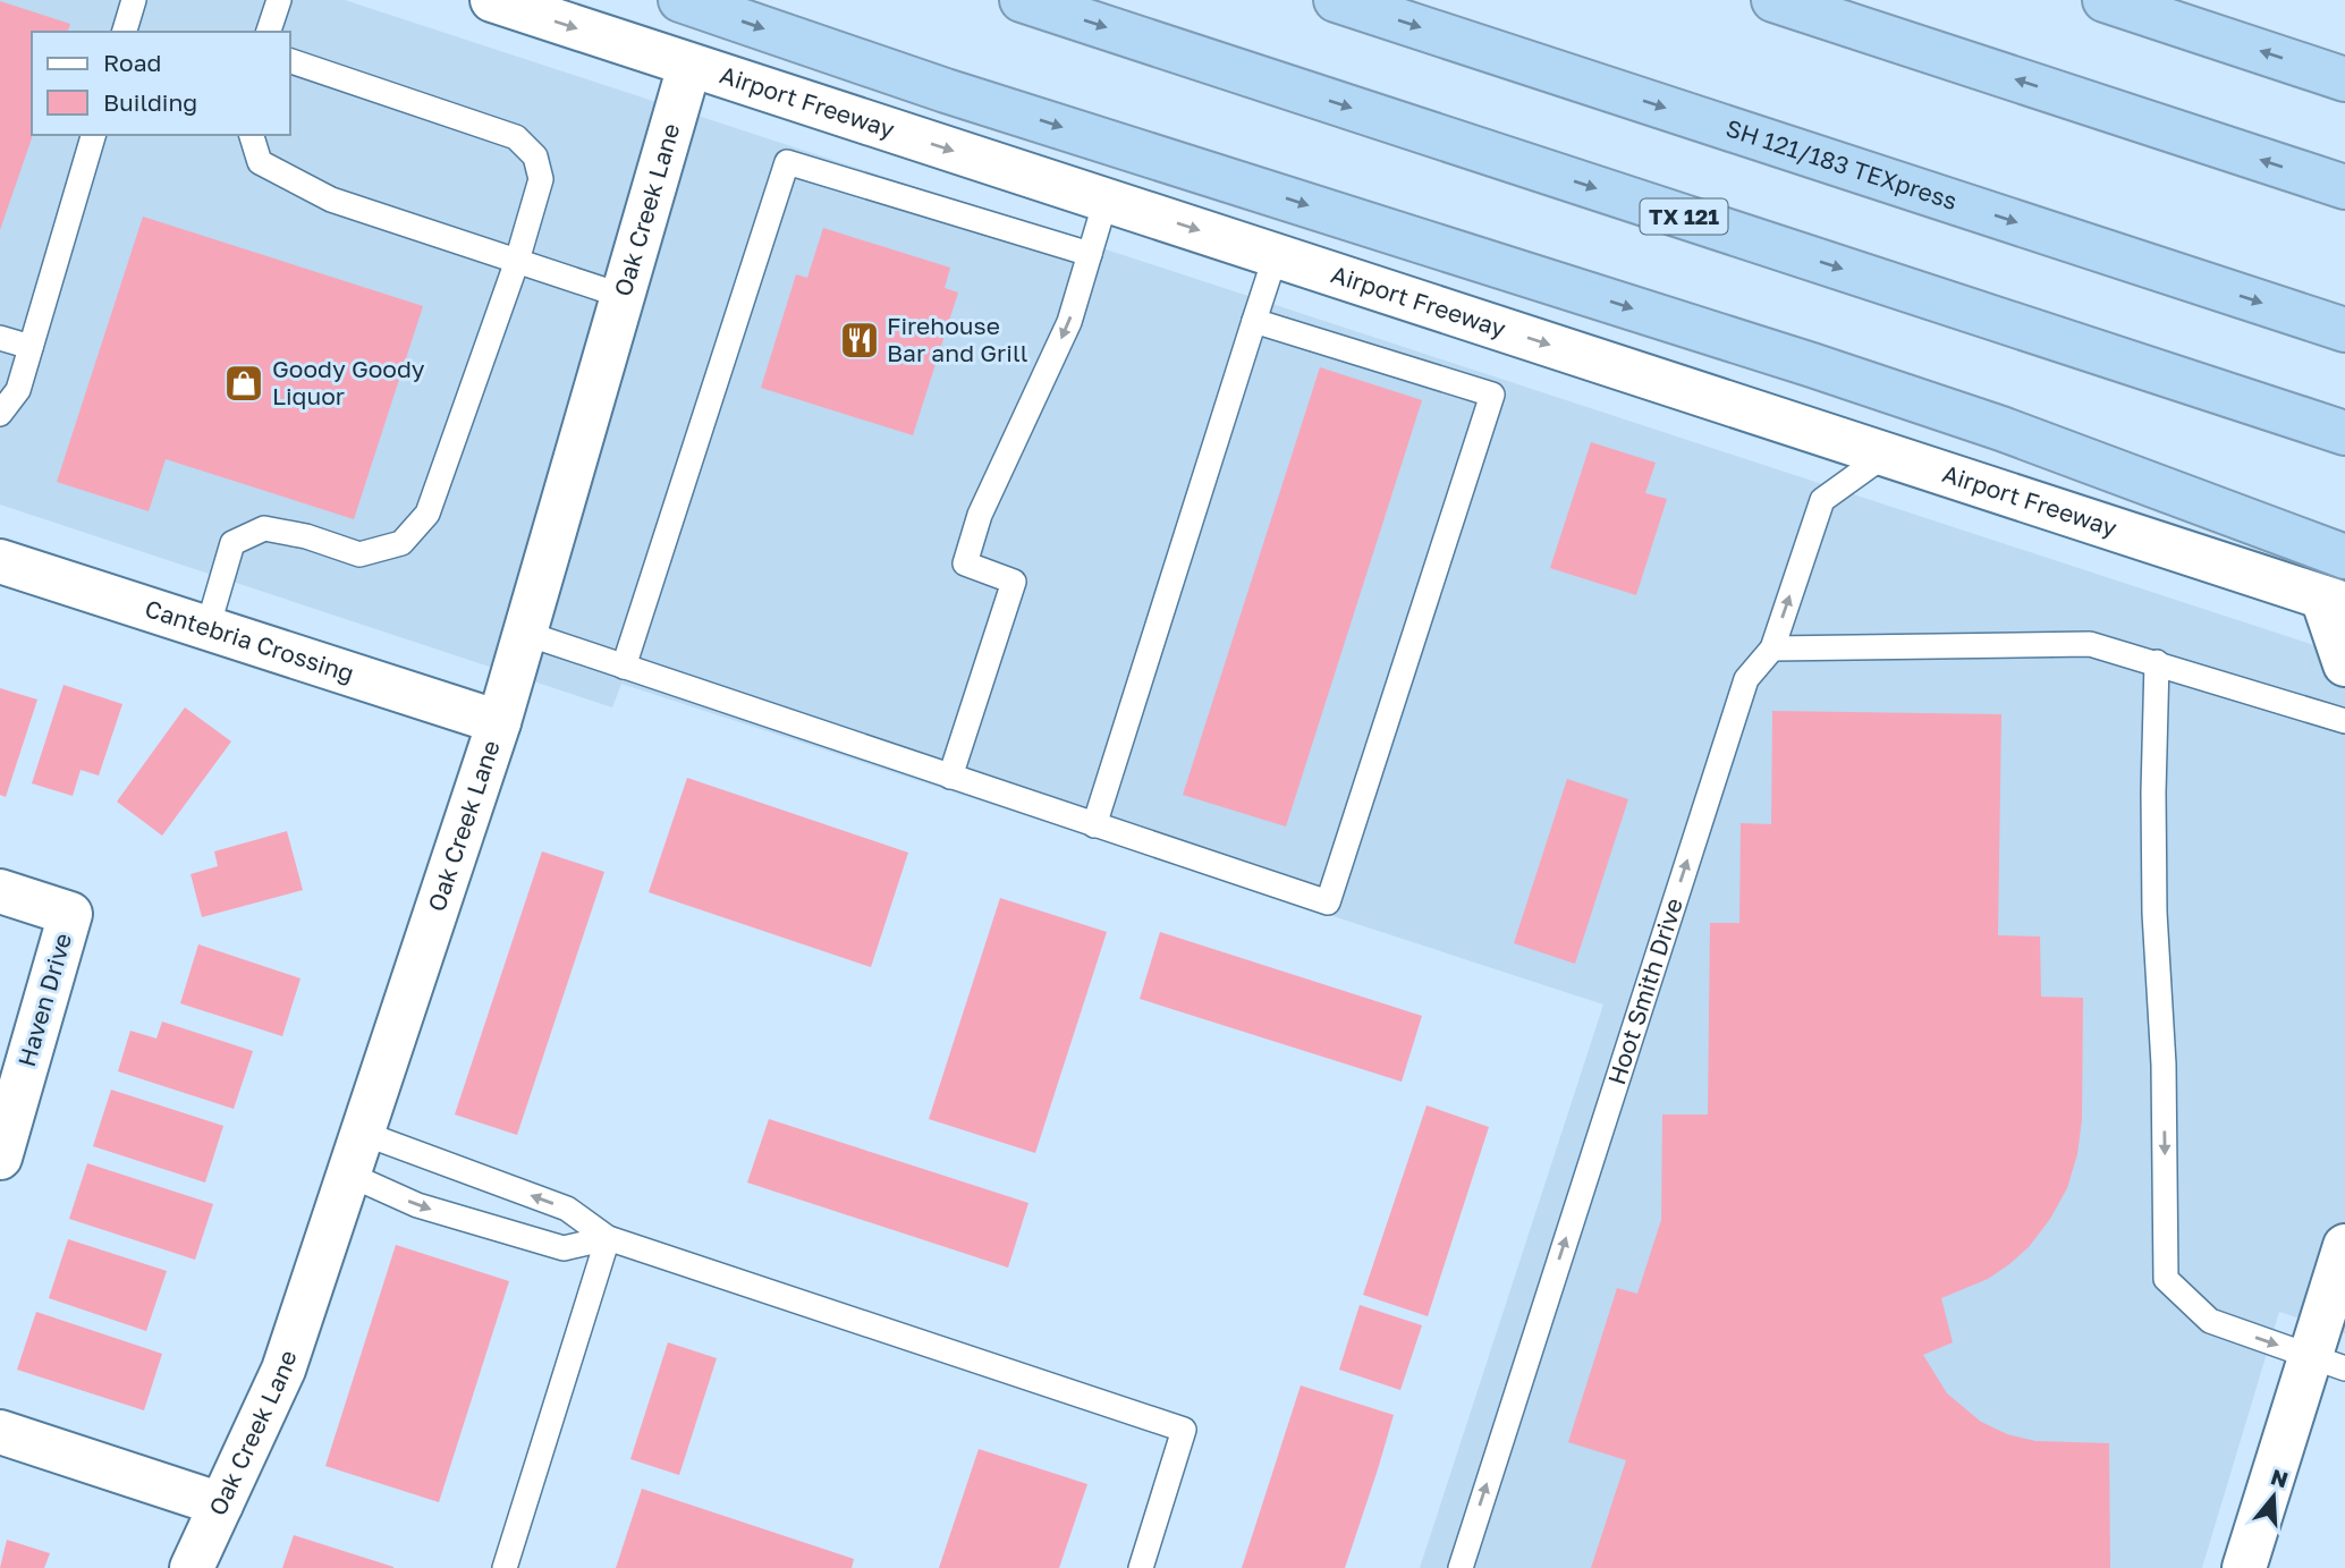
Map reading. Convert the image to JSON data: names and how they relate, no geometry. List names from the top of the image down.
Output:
{
  "streets": {
    "highway": ["SH 121/183 TEXpress", "TX 121"],
    "street": [
      "Airport Freeway",
      "Oak Creek Lane",
      "Cantebria Crossing",
      "Haven Drive"
    ],
    "lane": ["Hoot Smith Drive"]
  },
  "crossings": [
    ["Airport Freeway", "Oak Creek Lane"],
    ["Airport Freeway", "Hoot Smith Drive"],
    ["Oak Creek Lane", "Cantebria Crossing"]
  ],
  "one_way": ["Airport Freeway", "Hoot Smith Drive"],
  "places": {
    "restaurant": ["Firehouse Bar and Grill"],
    "shop": ["Goody Goody Liquor"]
  },
  "legend": ["Road", "Building"],
  "north": "top"
}
